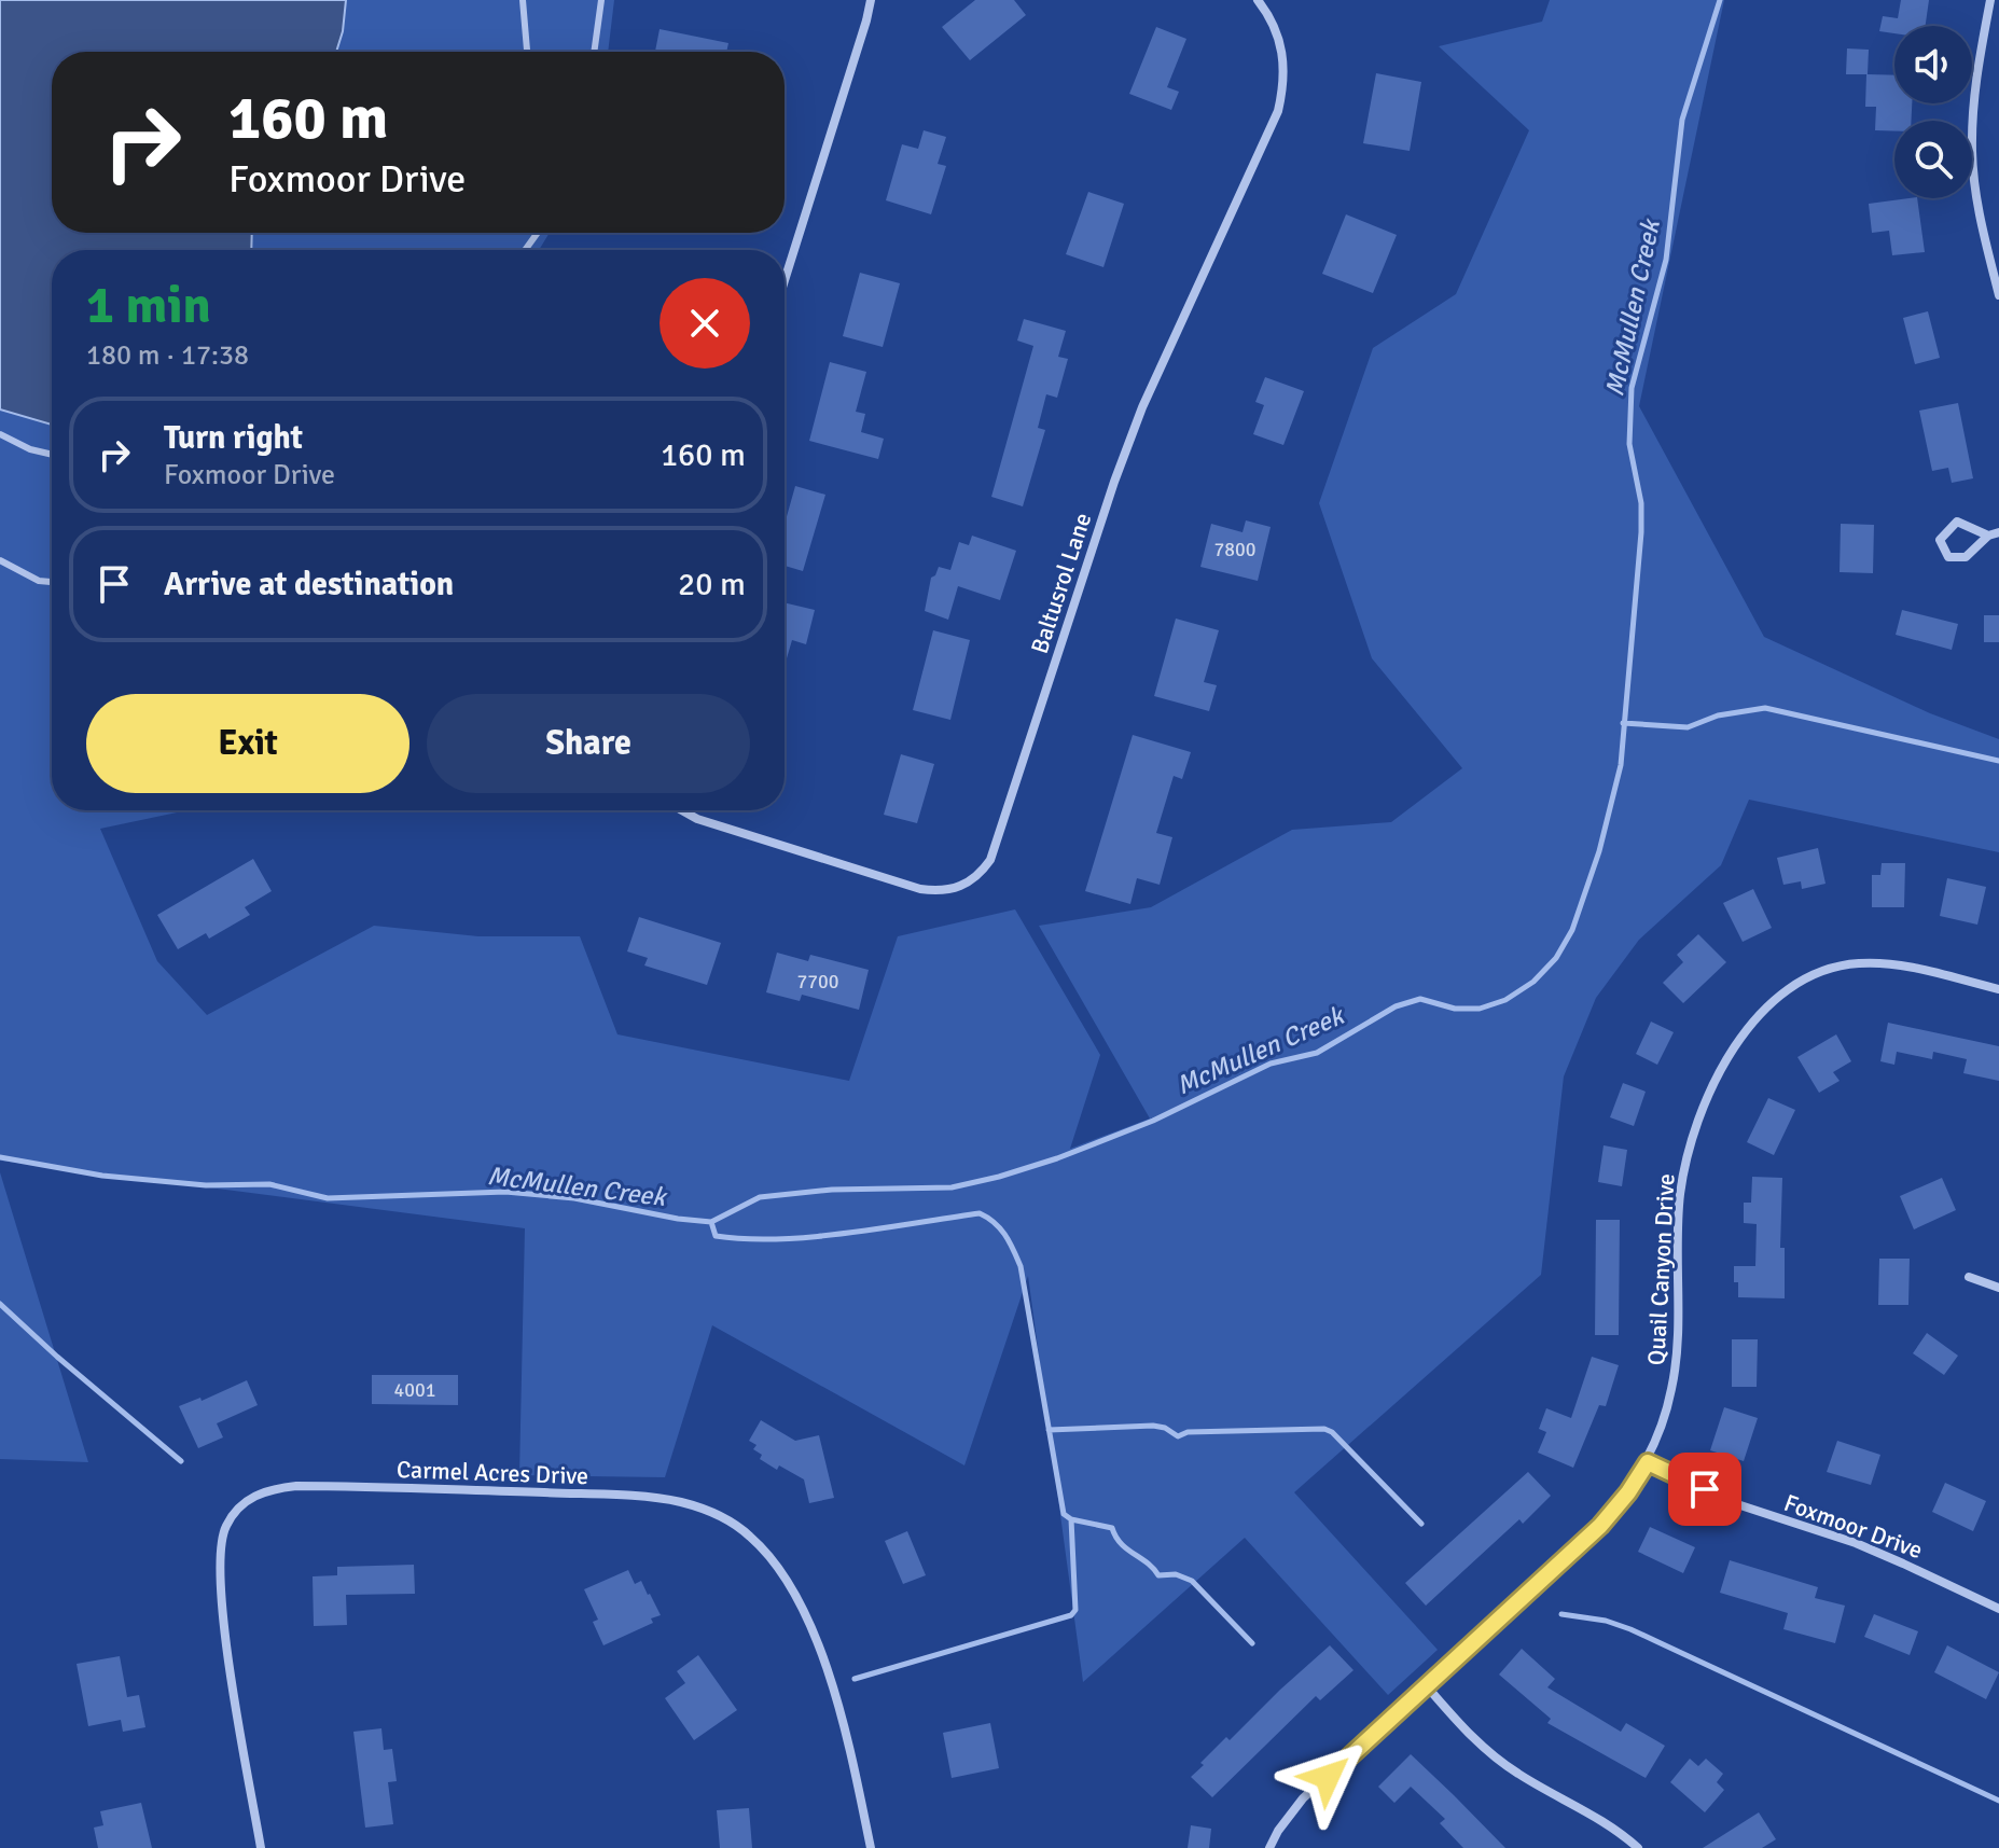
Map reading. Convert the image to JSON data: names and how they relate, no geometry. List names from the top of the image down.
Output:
{
  "streets": {
    "street": [
      "Baltusrol Lane",
      "Quail Canyon Drive",
      "Carmel Acres Drive",
      "Foxmoor Drive"
    ]
  },
  "crossings": [
    ["Quail Canyon Drive", "Foxmoor Drive"]
  ],
  "water": ["McMullen Creek"],
  "house_numbers": ["7800", "7700", "4001"],
  "page": {
    "turn": ["160 m", "Foxmoor Drive"],
    "heading": ["1 min", "180 m · 17:38"],
    "list": [
      {
        "name": "Turn right",
        "note": "Foxmoor Drive",
        "value": "160 m"
      },
      {
        "name": "Arrive at destination",
        "value": "20 m"
      }
    ],
    "buttons": ["Exit", "Share"]
  }
}
